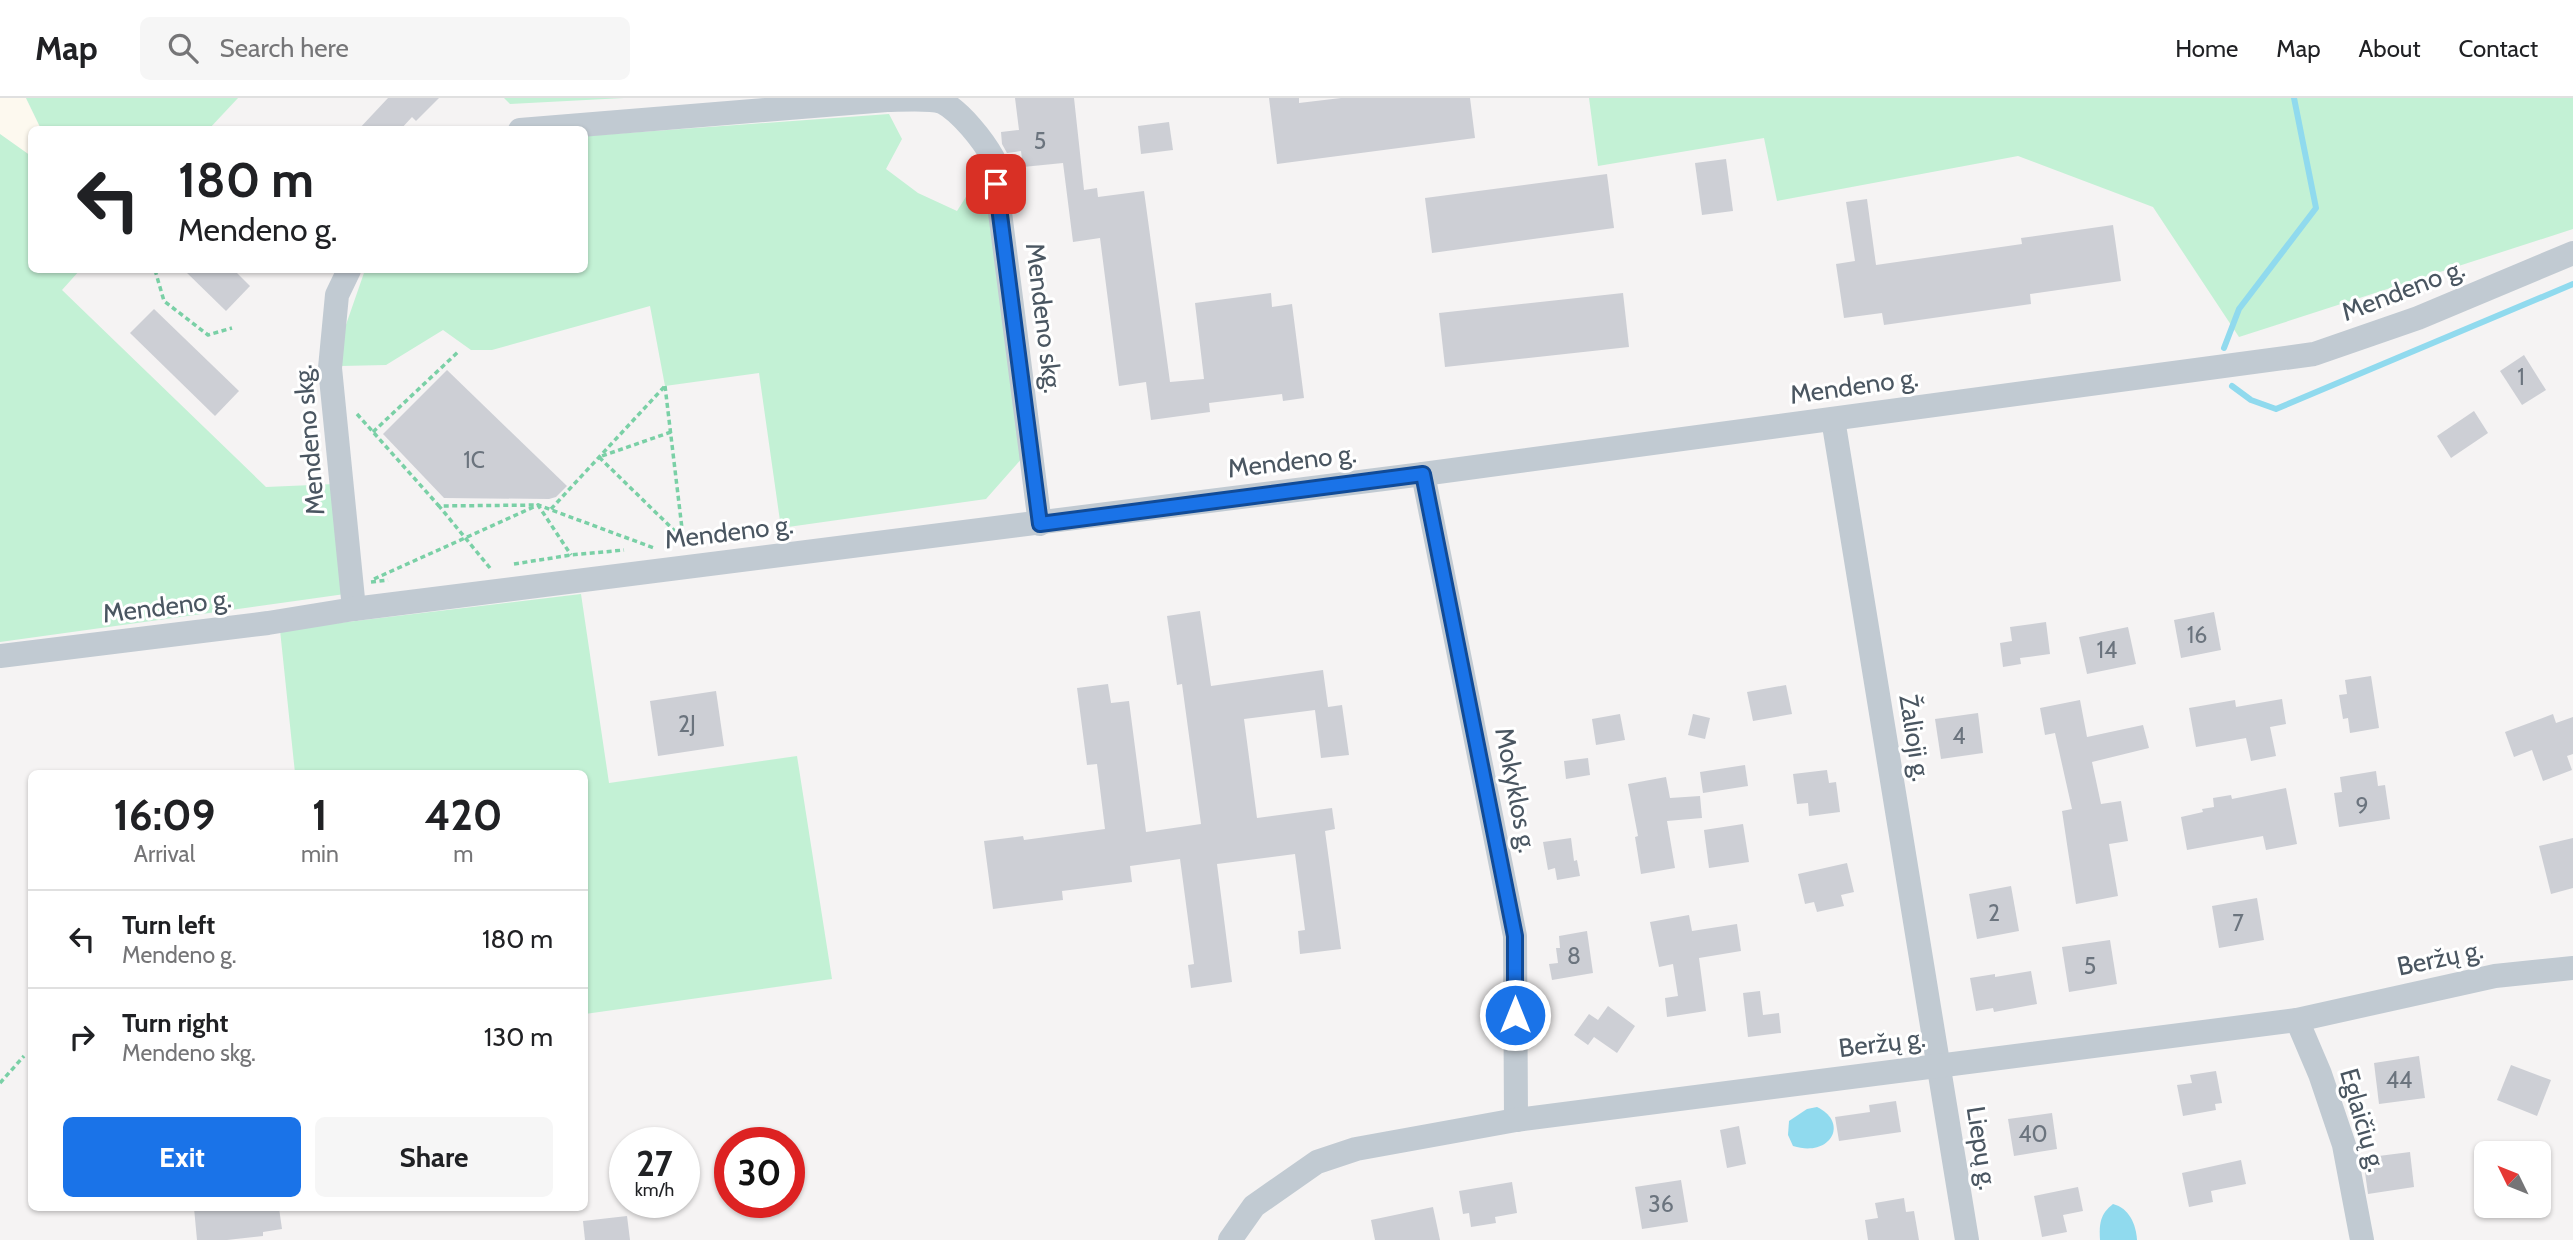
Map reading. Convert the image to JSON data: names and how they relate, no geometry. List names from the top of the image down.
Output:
{
  "streets": {
    "street": [
      "Mendeno g.",
      "Mendeno skg.",
      "Žalioji g.",
      "Mokyklos g.",
      "Beržų g.",
      "Eglaičių g.",
      "Liepų g."
    ]
  },
  "crossings": [
    ["Mendeno g.", "Mendeno skg."],
    ["Mendeno g.", "Žalioji g."],
    ["Mendeno g.", "Mokyklos g."],
    ["Žalioji g.", "Beržų g."],
    ["Žalioji g.", "Liepų g."],
    ["Mokyklos g.", "Beržų g."],
    ["Beržų g.", "Eglaičių g."],
    ["Beržų g.", "Liepų g."]
  ],
  "house_numbers": [
    "5",
    "1",
    "1C",
    "16",
    "14",
    "2J",
    "4",
    "9",
    "2",
    "7",
    "8",
    "5",
    "44",
    "40",
    "36"
  ],
  "north": "top left",
  "page": {
    "header": "Map",
    "search": "Search here",
    "nav": [
      "Home",
      "Map",
      "About",
      "Contact"
    ],
    "turn": ["180 m", "Mendeno g."],
    "eta": [
      "16:09",
      "Arrival",
      "1",
      "min",
      "420",
      "m"
    ],
    "list": [
      {
        "name": "Turn left",
        "note": "Mendeno g.",
        "value": "180 m"
      },
      {
        "name": "Turn right",
        "note": "Mendeno skg.",
        "value": "130 m"
      }
    ],
    "buttons": ["Exit", "Share"],
    "speed": "27 km/h",
    "limit": "30"
  }
}
